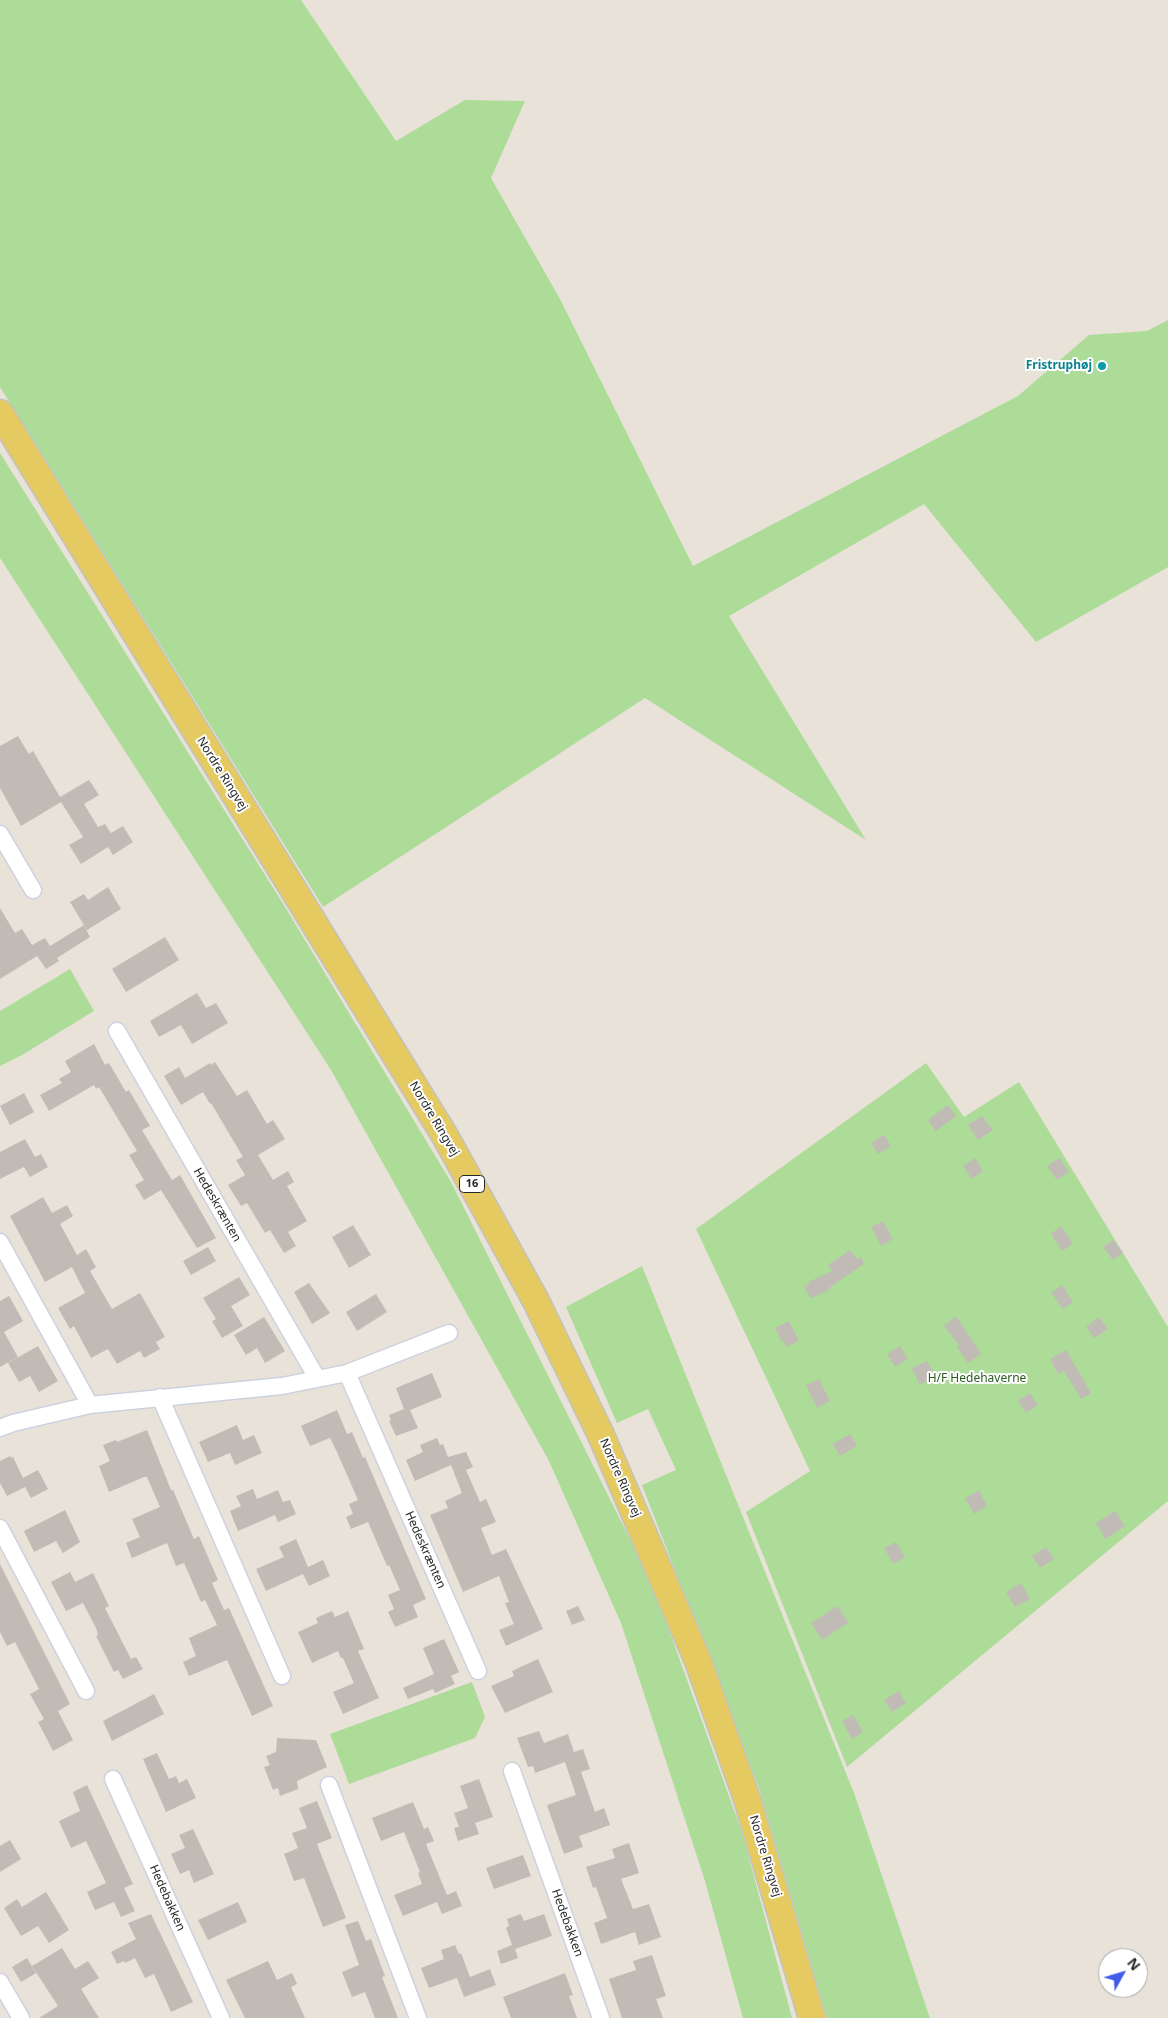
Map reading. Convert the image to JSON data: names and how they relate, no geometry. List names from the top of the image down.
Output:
{
  "streets": {
    "main road": ["Nordre Ringvej", "16"],
    "street": ["Hedeskrænten", "Hedebakken"]
  },
  "parks": ["H/F Hedehaverne"],
  "places": ["Fristruphøj"],
  "north": "top right"
}
